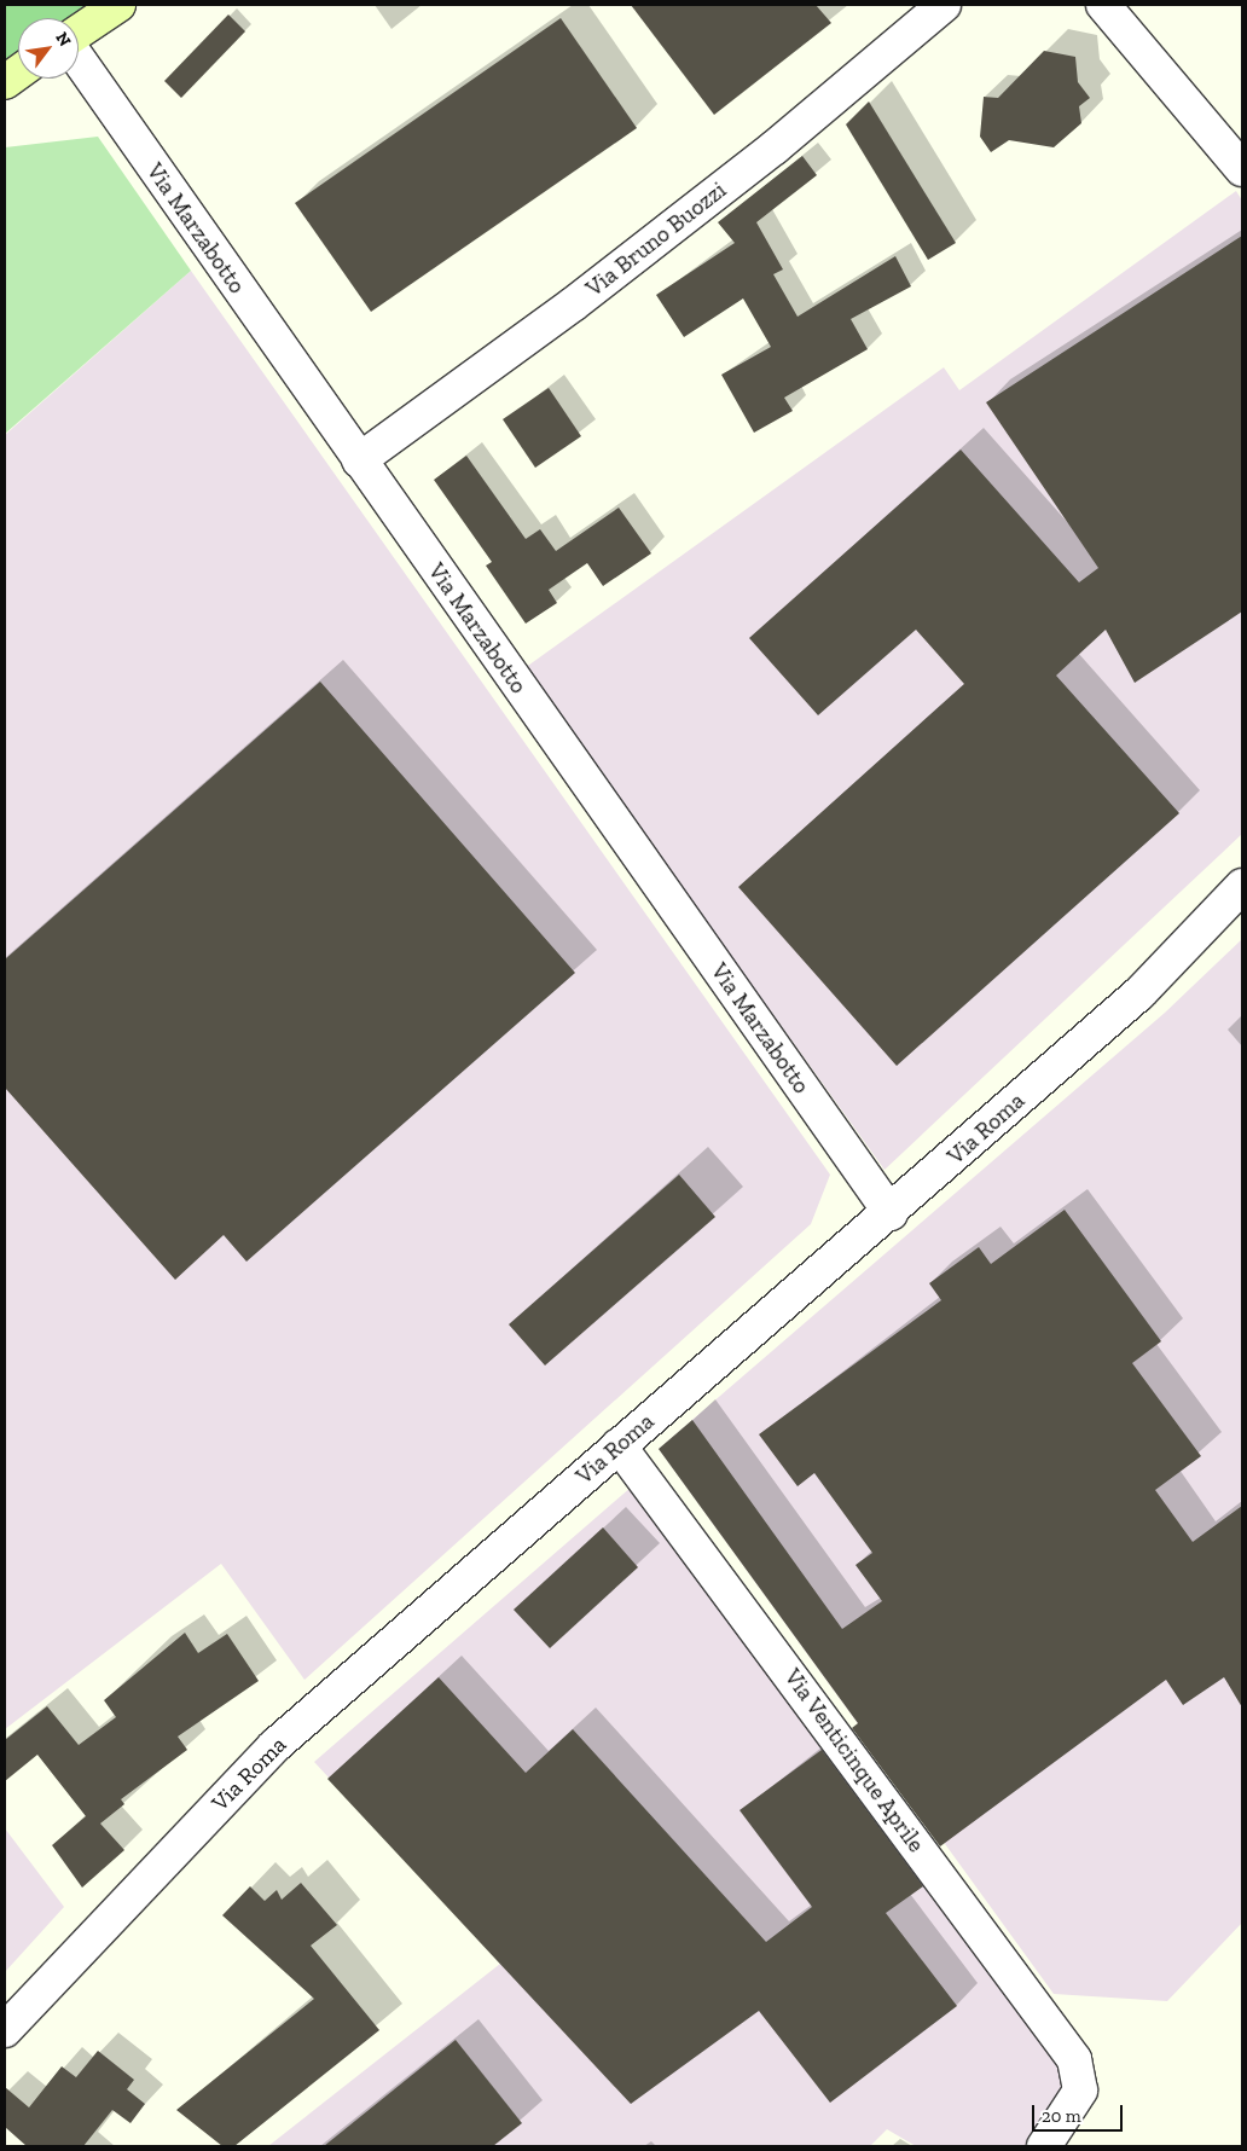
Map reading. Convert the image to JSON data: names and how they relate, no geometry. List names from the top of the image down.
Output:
{
  "streets": {
    "street": [
      "Via Marzabotto",
      "Via Bruno Buozzi",
      "Via Roma",
      "Via Venticinque Aprile"
    ]
  },
  "crossings": [
    ["Via Marzabotto", "Via Bruno Buozzi"],
    ["Via Marzabotto", "Via Roma"],
    ["Via Roma", "Via Venticinque Aprile"]
  ],
  "scale_bar": "20 m",
  "north": "top right"
}
